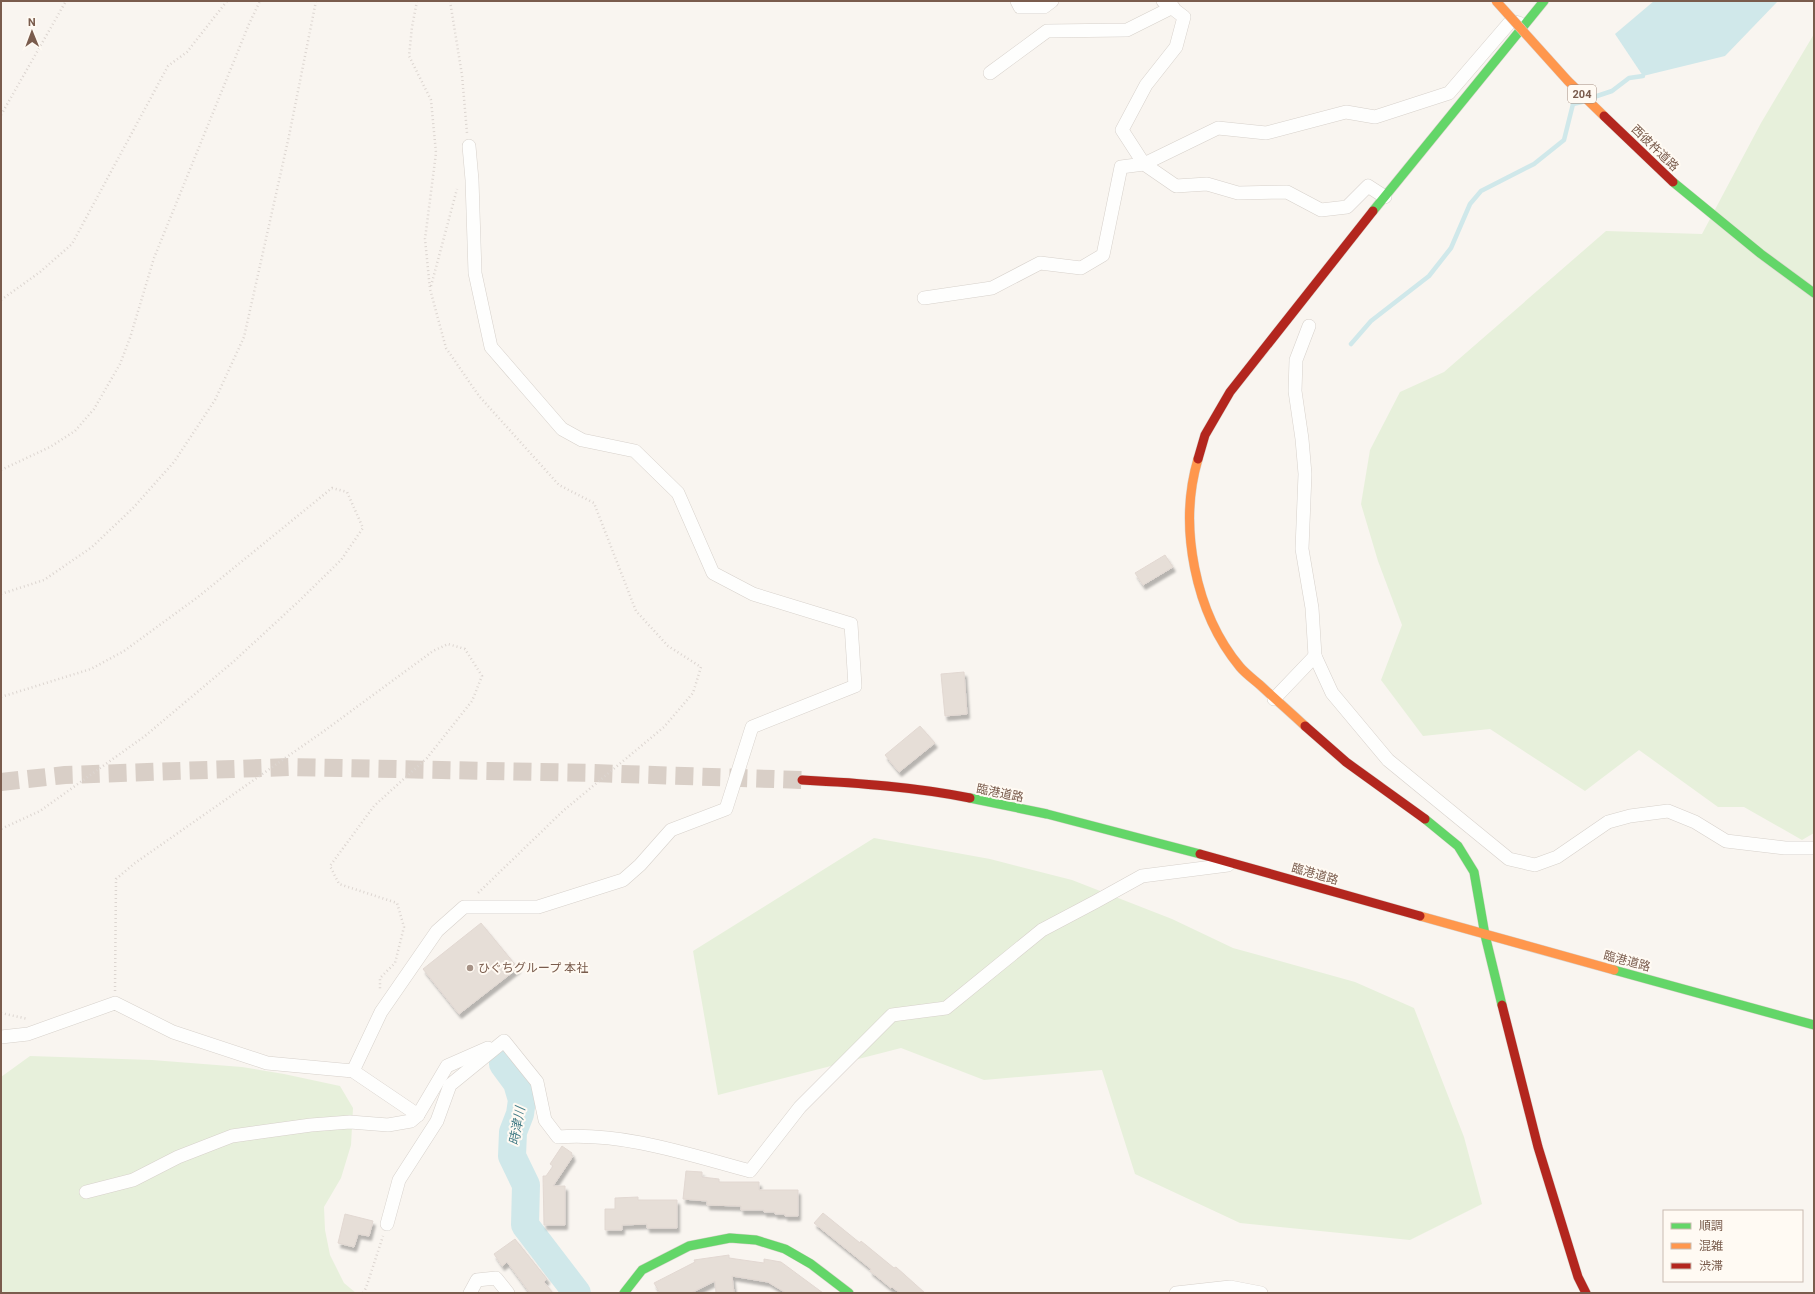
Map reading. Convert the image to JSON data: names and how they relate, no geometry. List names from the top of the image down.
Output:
{
  "streets": {
    "main road": ["204", "西彼杵道路", "臨港道路"]
  },
  "water": ["時津川"],
  "places": ["ひぐちグループ 本社"],
  "legend": ["順調", "混雑", "渋滞"],
  "north": "top"
}
